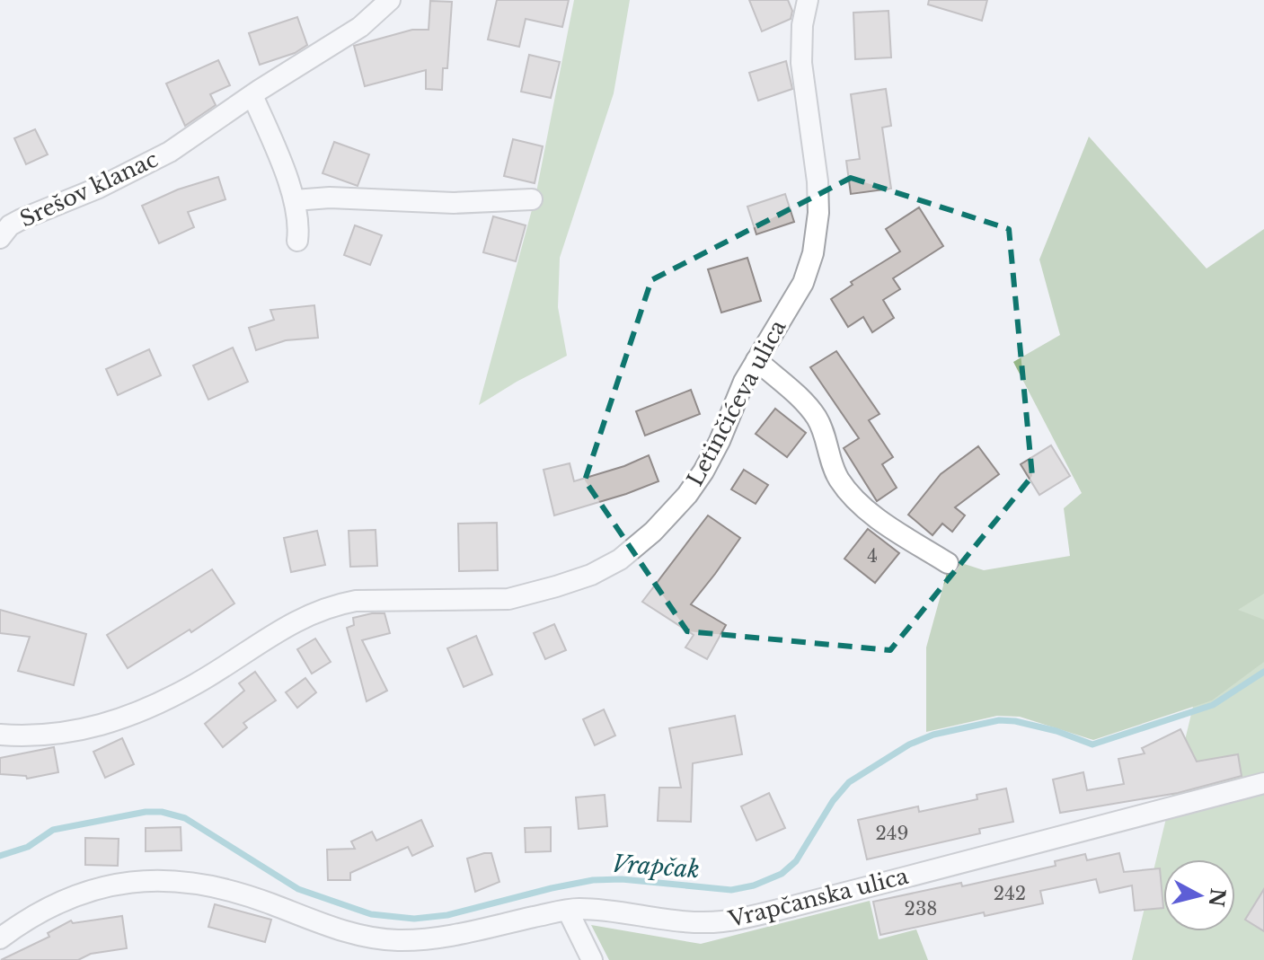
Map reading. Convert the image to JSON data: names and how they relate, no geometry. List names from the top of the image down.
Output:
{
  "streets": {
    "street": ["Srešov klanac", "Letinčićeva ulica", "Vrapčanska ulica"]
  },
  "water": ["Vrapčak"],
  "house_numbers": [
    "4",
    "249",
    "242",
    "238"
  ],
  "north": "right"
}
